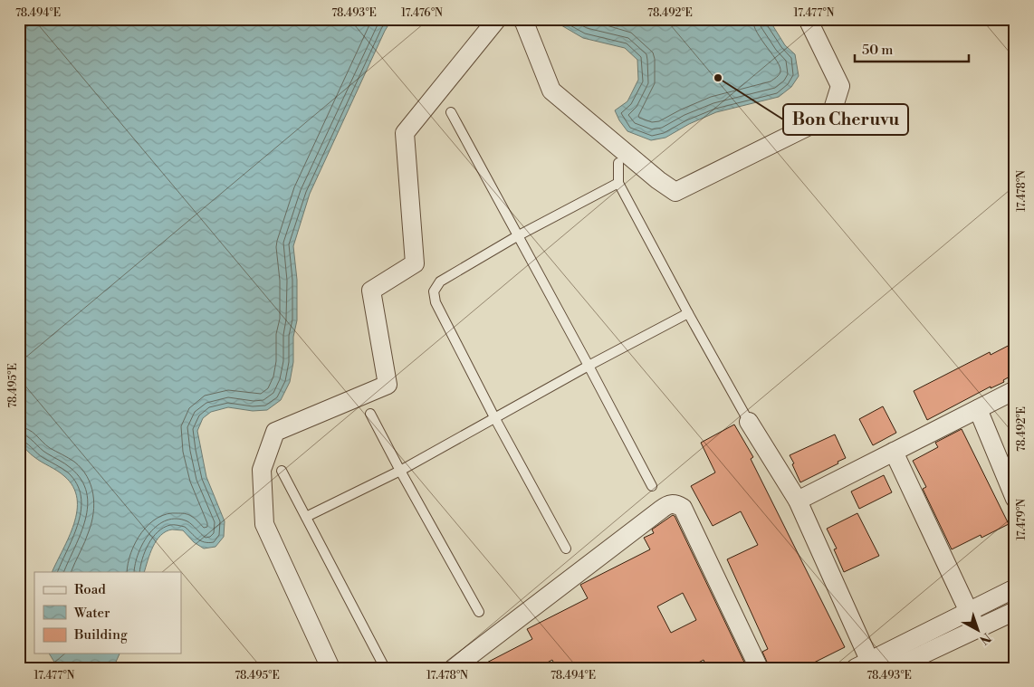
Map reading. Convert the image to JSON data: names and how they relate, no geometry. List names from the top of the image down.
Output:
{
  "places": ["Bon Cheruvu"],
  "legend": ["Road", "Water", "Building"],
  "scale_bar": "50 m",
  "north": "bottom right",
  "coordinates": [
    "78.494°E",
    "78.493°E",
    "17.476°N",
    "78.492°E",
    "17.477°N",
    "17.478°N",
    "78.495°E",
    "17.479°N"
  ]
}
